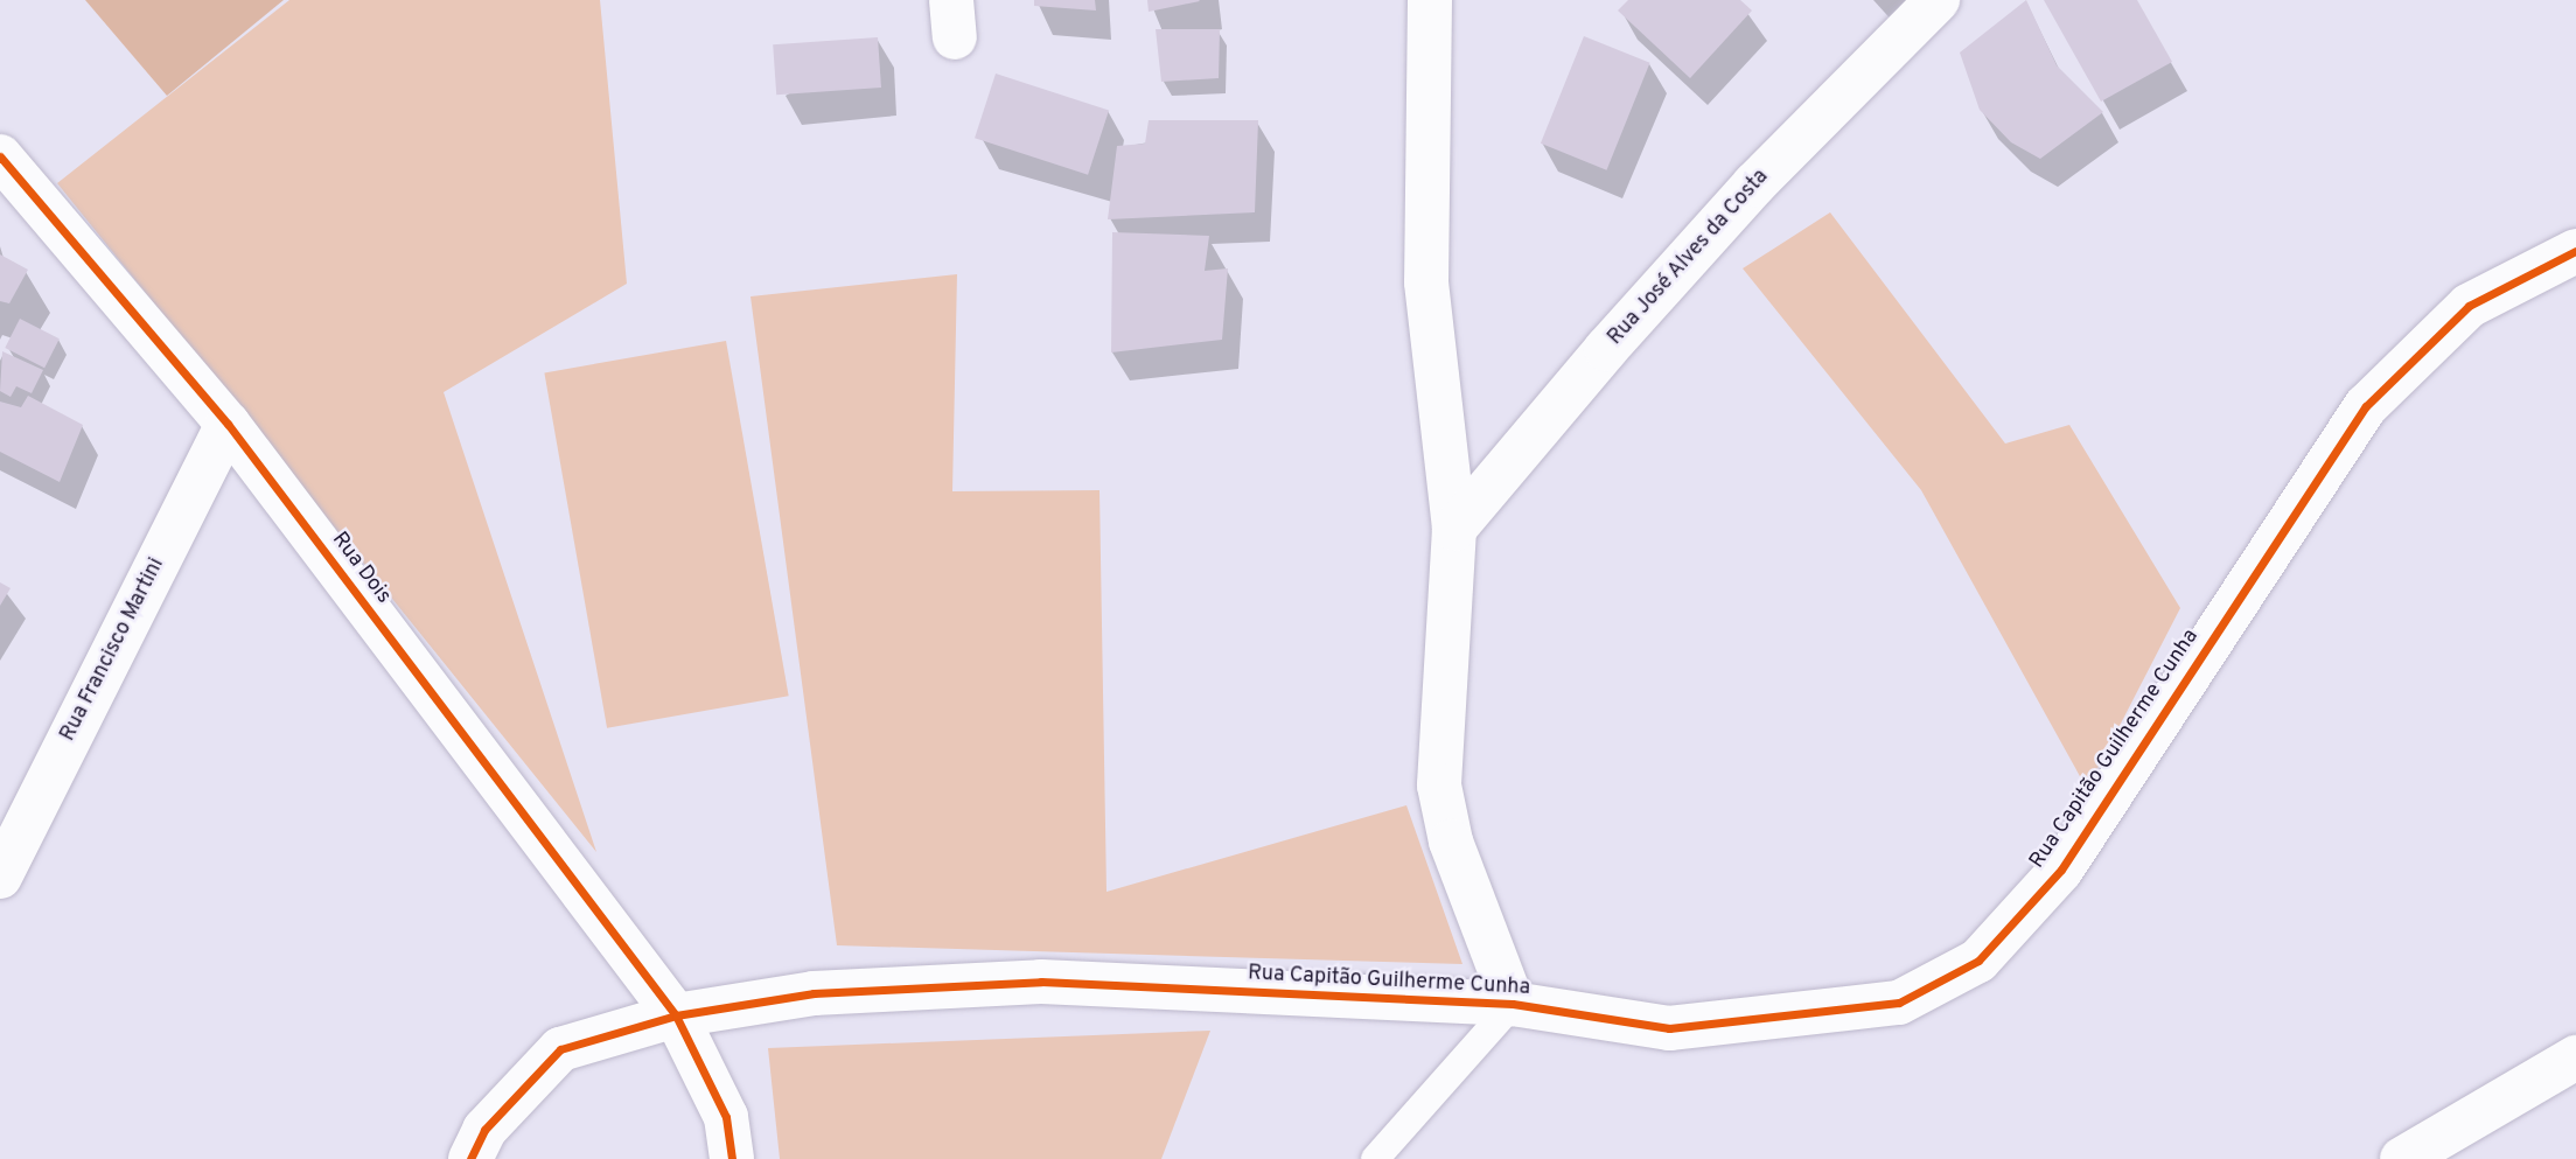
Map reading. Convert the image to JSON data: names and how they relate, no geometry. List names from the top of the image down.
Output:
{
  "streets": {
    "street": [
      "Rua José Alves da Costa",
      "Rua Dois",
      "Rua Francisco Martini",
      "Rua Capitão Guilherme Cunha"
    ]
  },
  "crossings": [
    ["Rua Dois", "Rua Francisco Martini"],
    ["Rua Dois", "Rua Capitão Guilherme Cunha"]
  ]
}
